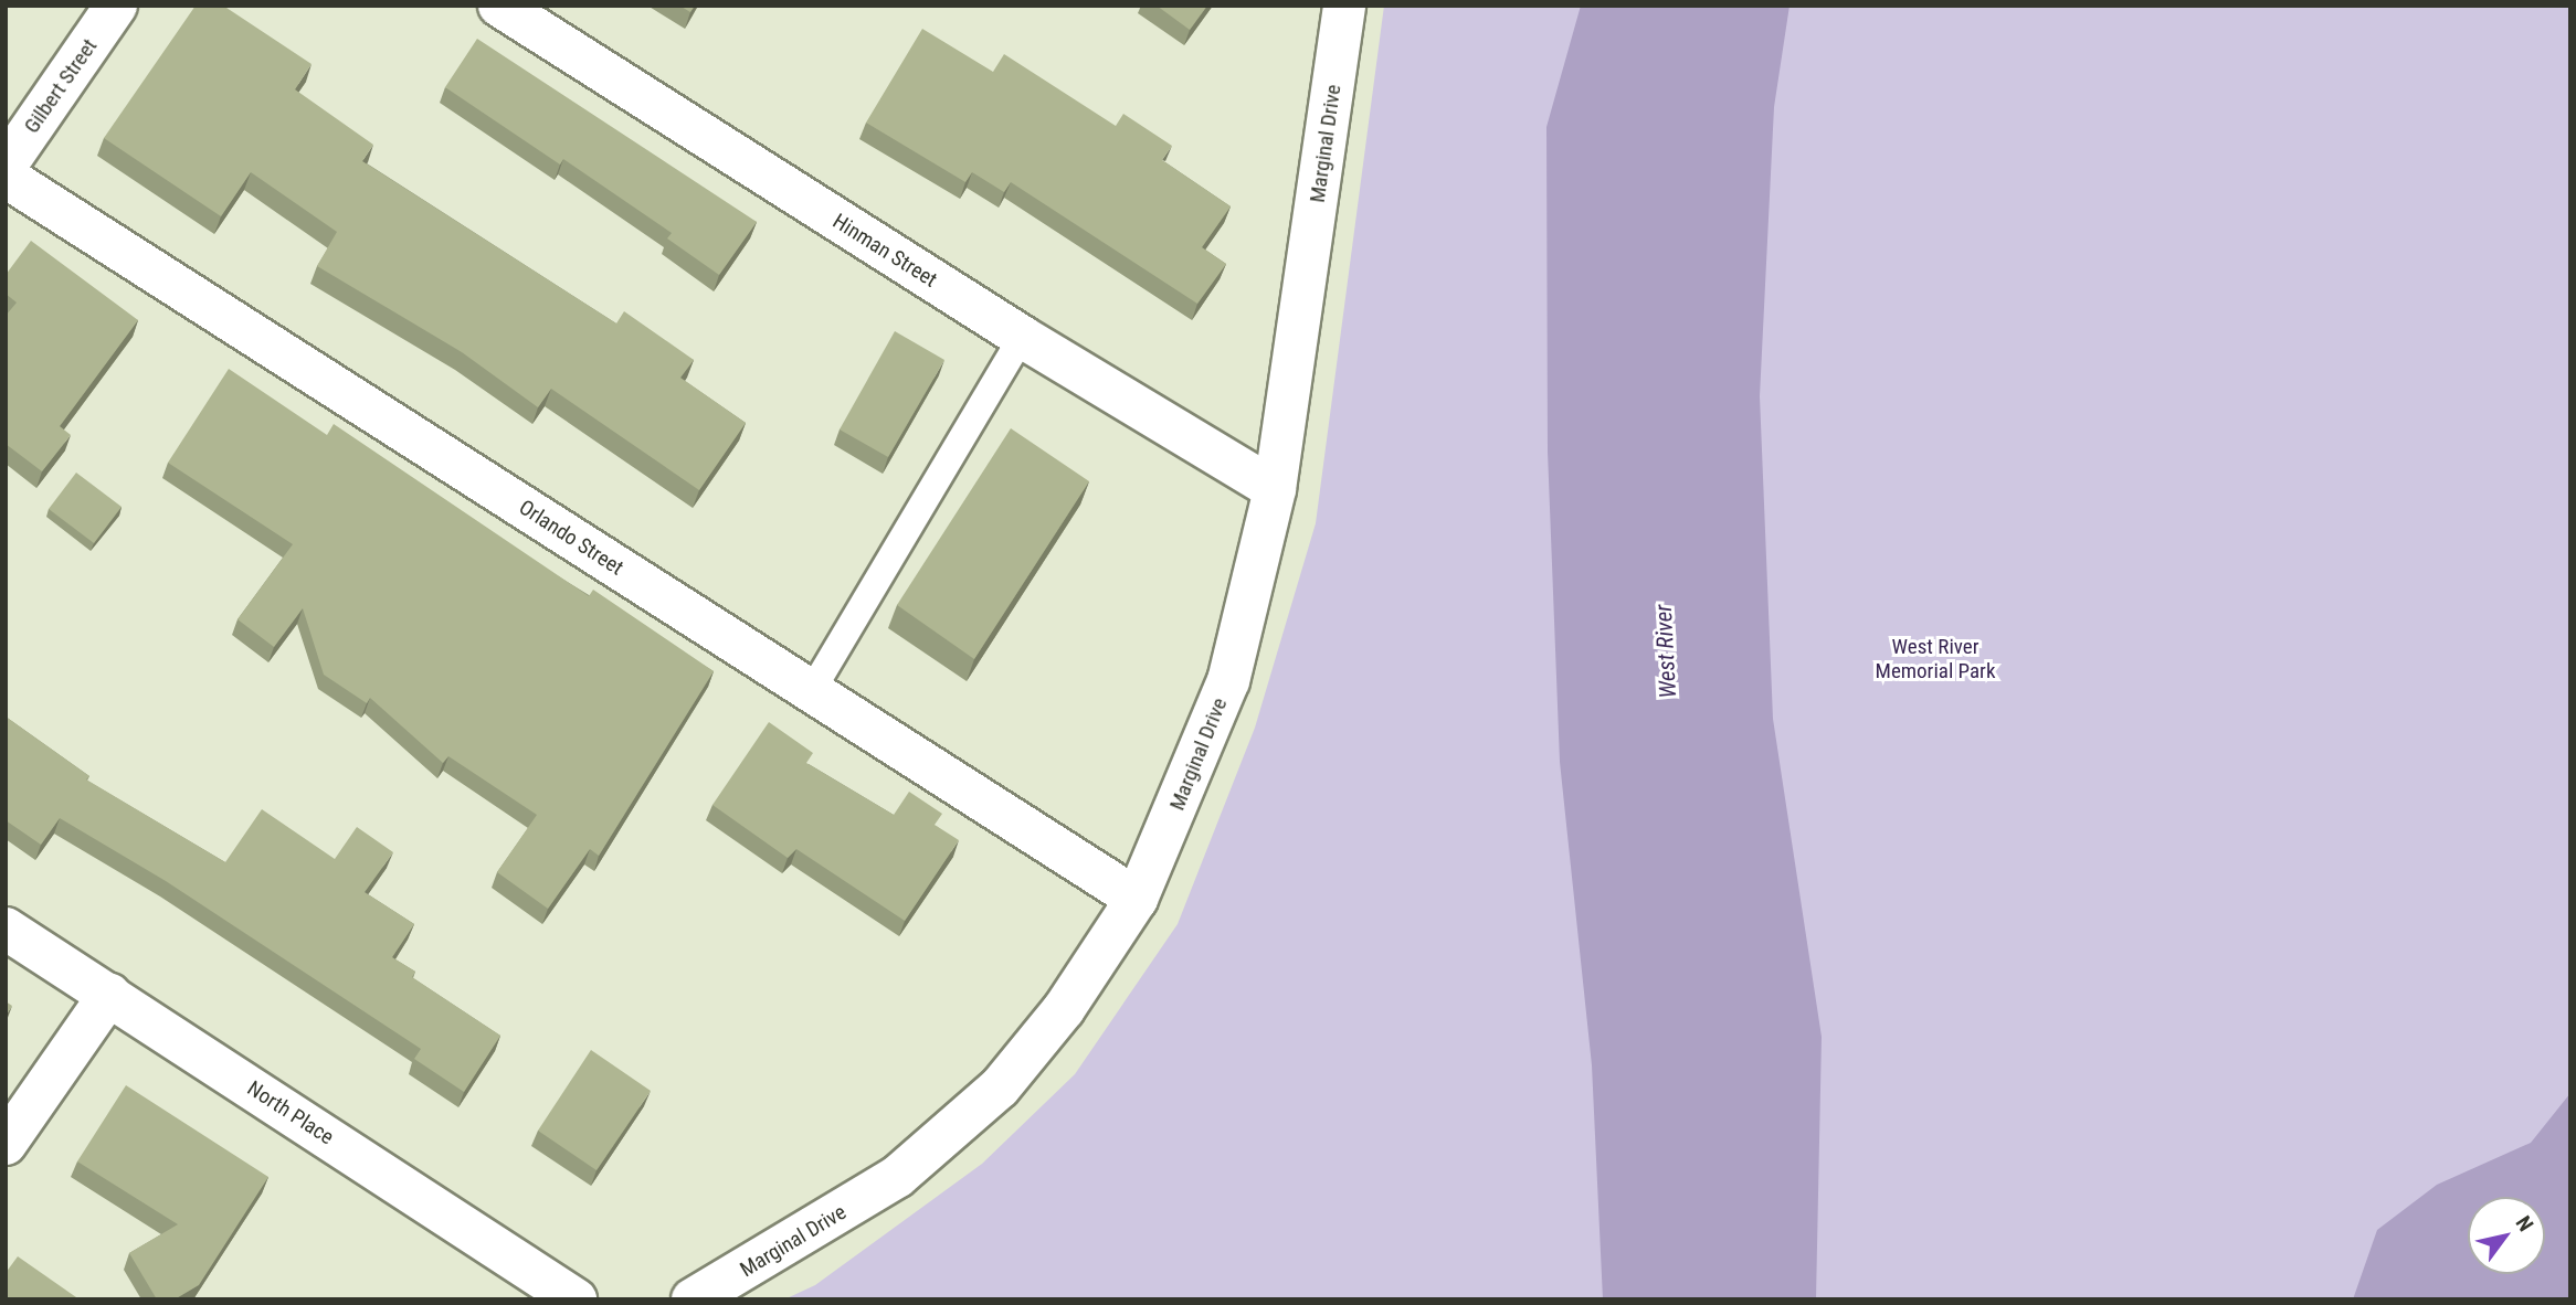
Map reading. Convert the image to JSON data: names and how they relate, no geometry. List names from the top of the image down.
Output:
{
  "streets": {
    "street": [
      "Gilbert Street",
      "Marginal Drive",
      "Hinman Street",
      "Orlando Street",
      "North Place"
    ]
  },
  "crossings": [
    ["Marginal Drive", "Hinman Street"],
    ["Marginal Drive", "Orlando Street"]
  ],
  "water": ["West River"],
  "parks": ["West River Memorial Park"],
  "north": "top right"
}
